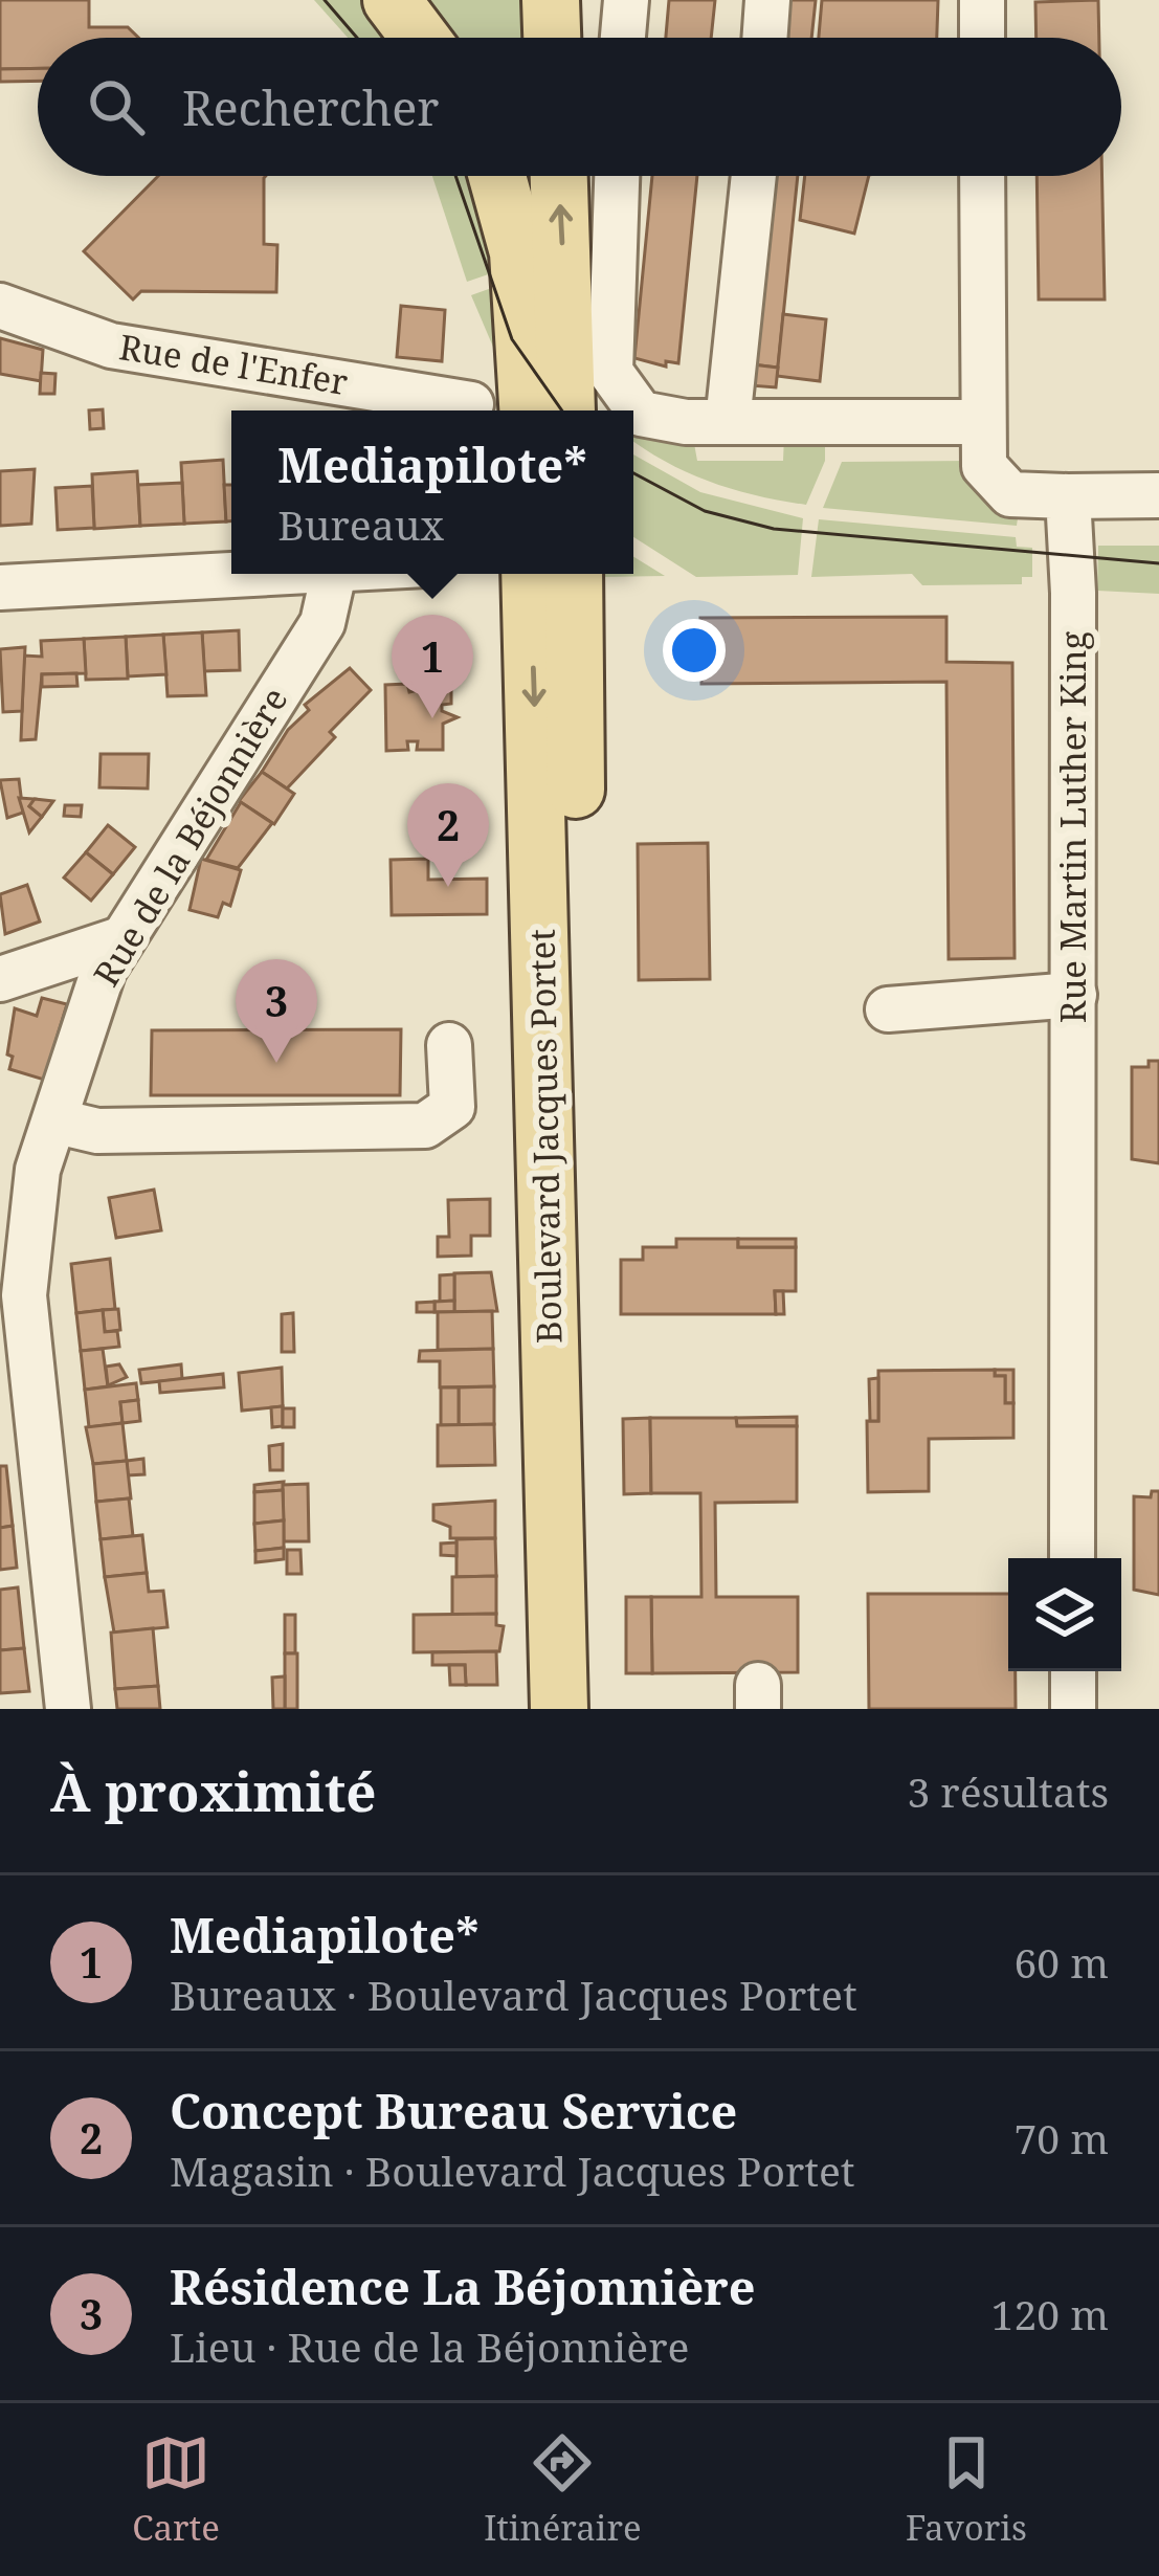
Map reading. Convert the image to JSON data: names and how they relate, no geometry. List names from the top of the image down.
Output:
{
  "streets": {
    "main road": ["Boulevard Jacques Portet"],
    "street": ["Rue de l'Enfer", "Rue Martin Luther King", "Rue de la Béjonnière"]
  },
  "page": {
    "search": "Rechercher",
    "popup": ["Mediapilote*", "Bureaux"],
    "pins": ["1", "2", "3"],
    "heading": ["À proximité", "3 résultats"],
    "list": [
      {
        "mark": "1",
        "name": "Mediapilote*",
        "note": "Bureaux · Boulevard Jacques Portet",
        "value": "60 m"
      },
      {
        "mark": "2",
        "name": "Concept Bureau Service",
        "note": "Magasin · Boulevard Jacques Portet",
        "value": "70 m"
      },
      {
        "mark": "3",
        "name": "Résidence La Béjonnière",
        "note": "Lieu · Rue de la Béjonnière",
        "value": "120 m"
      }
    ],
    "nav": ["Carte", "Itinéraire", "Favoris"]
  }
}
